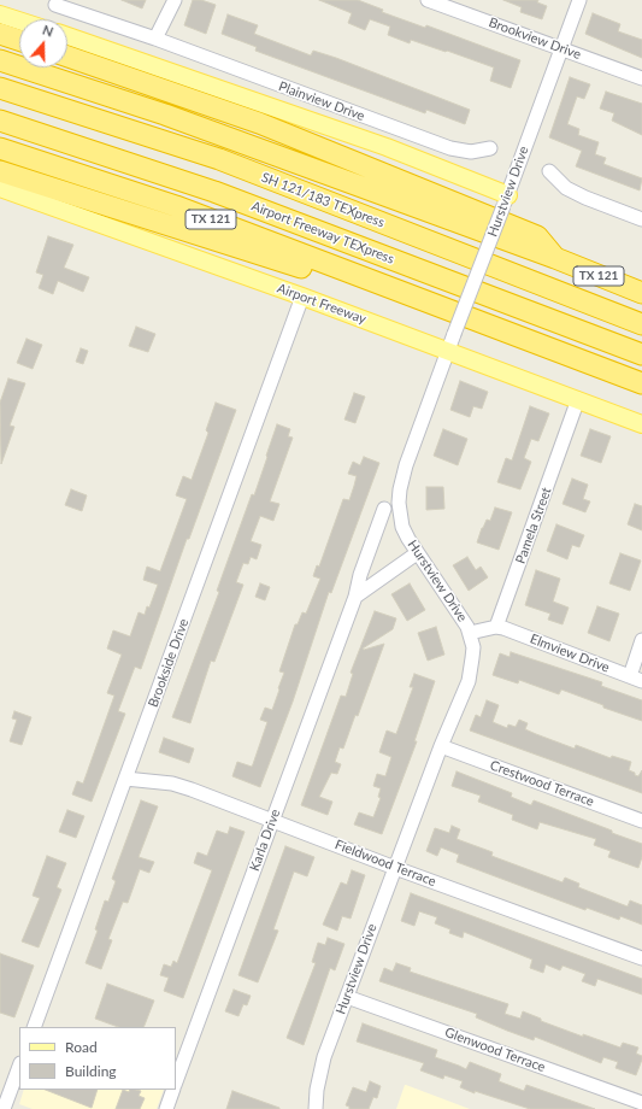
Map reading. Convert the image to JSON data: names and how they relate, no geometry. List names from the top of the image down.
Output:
{
  "streets": {
    "highway": ["SH 121/183 TEXpress", "TX 121", "Airport Freeway TEXpress"],
    "main road": ["Airport Freeway"],
    "street": [
      "Brookview Drive",
      "Plainview Drive",
      "Hurstview Drive",
      "Pamela Street",
      "Elmview Drive",
      "Brookside Drive",
      "Crestwood Terrace",
      "Karla Drive",
      "Fieldwood Terrace",
      "Glenwood Terrace"
    ]
  },
  "crossings": [
    ["Brookview Drive", "Hurstview Drive"],
    ["Hurstview Drive", "Airport Freeway"],
    ["Hurstview Drive", "Crestwood Terrace"],
    ["Hurstview Drive", "Fieldwood Terrace"],
    ["Hurstview Drive", "Glenwood Terrace"],
    ["Airport Freeway", "Pamela Street"],
    ["Airport Freeway", "Brookside Drive"],
    ["Pamela Street", "Elmview Drive"],
    ["Brookside Drive", "Fieldwood Terrace"],
    ["Karla Drive", "Fieldwood Terrace"]
  ],
  "legend": ["Road", "Building"],
  "north": "top"
}
